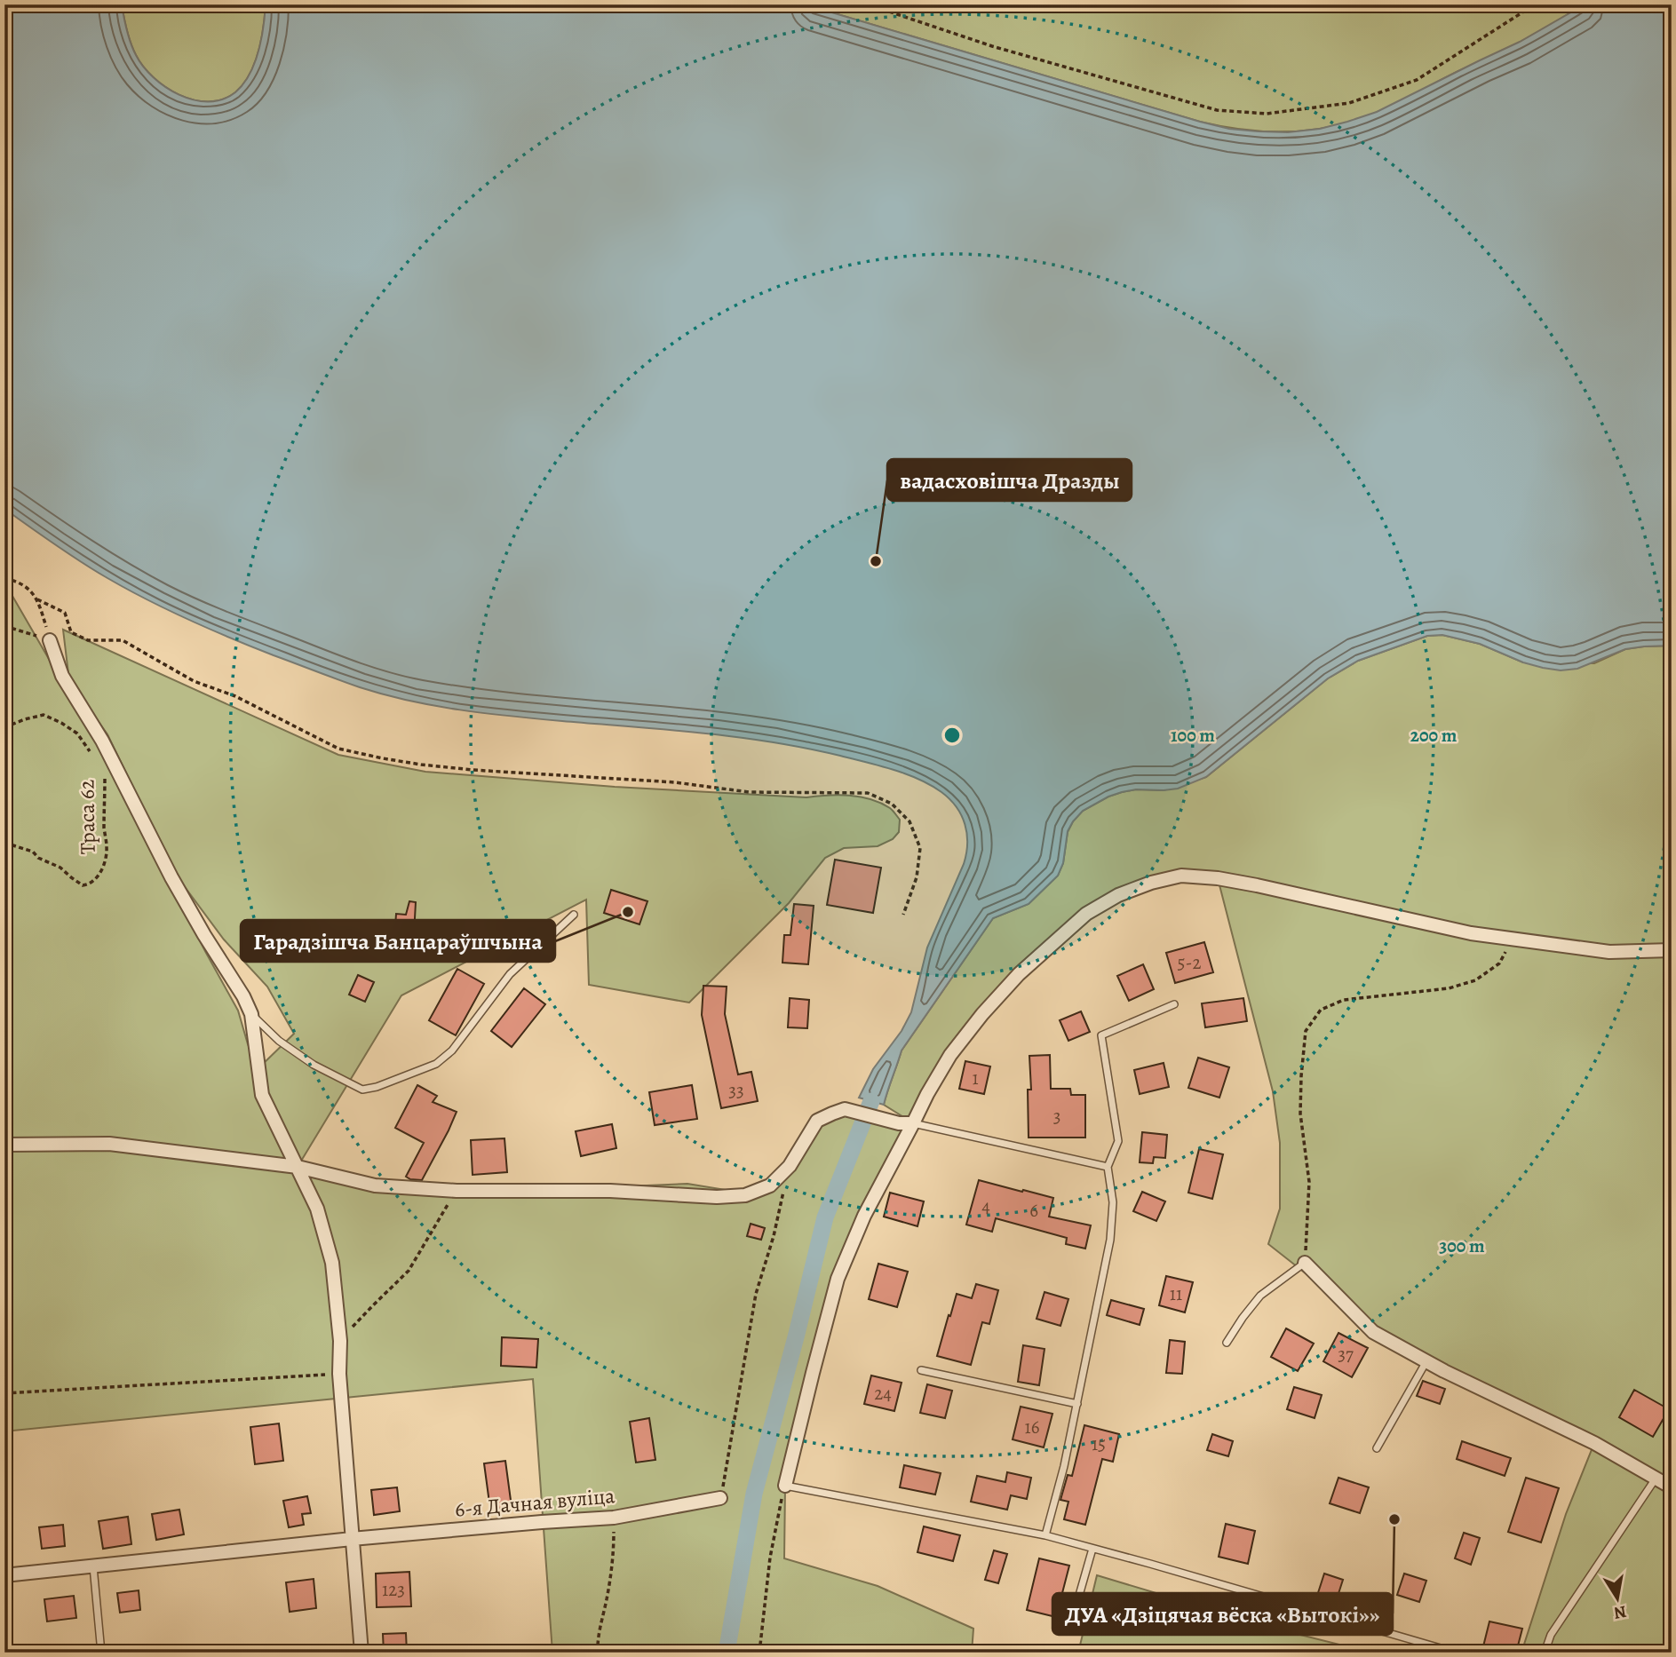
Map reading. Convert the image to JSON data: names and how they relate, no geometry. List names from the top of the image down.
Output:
{
  "streets": {
    "street": ["6-я Дачная вуліца"],
    "path": ["Траса 62"]
  },
  "places": ["вадасховішча Дразды", "Гарадзішча Банцараўшчына", "ДУА «Дзіцячая вёска «Вытокі»»"],
  "house_numbers": [
    "5-2",
    "1",
    "33",
    "3",
    "4",
    "6",
    "11",
    "37",
    "24",
    "16",
    "15",
    "123"
  ],
  "north": "bottom",
  "rings": ["100 m", "200 m", "300 m"]
}
